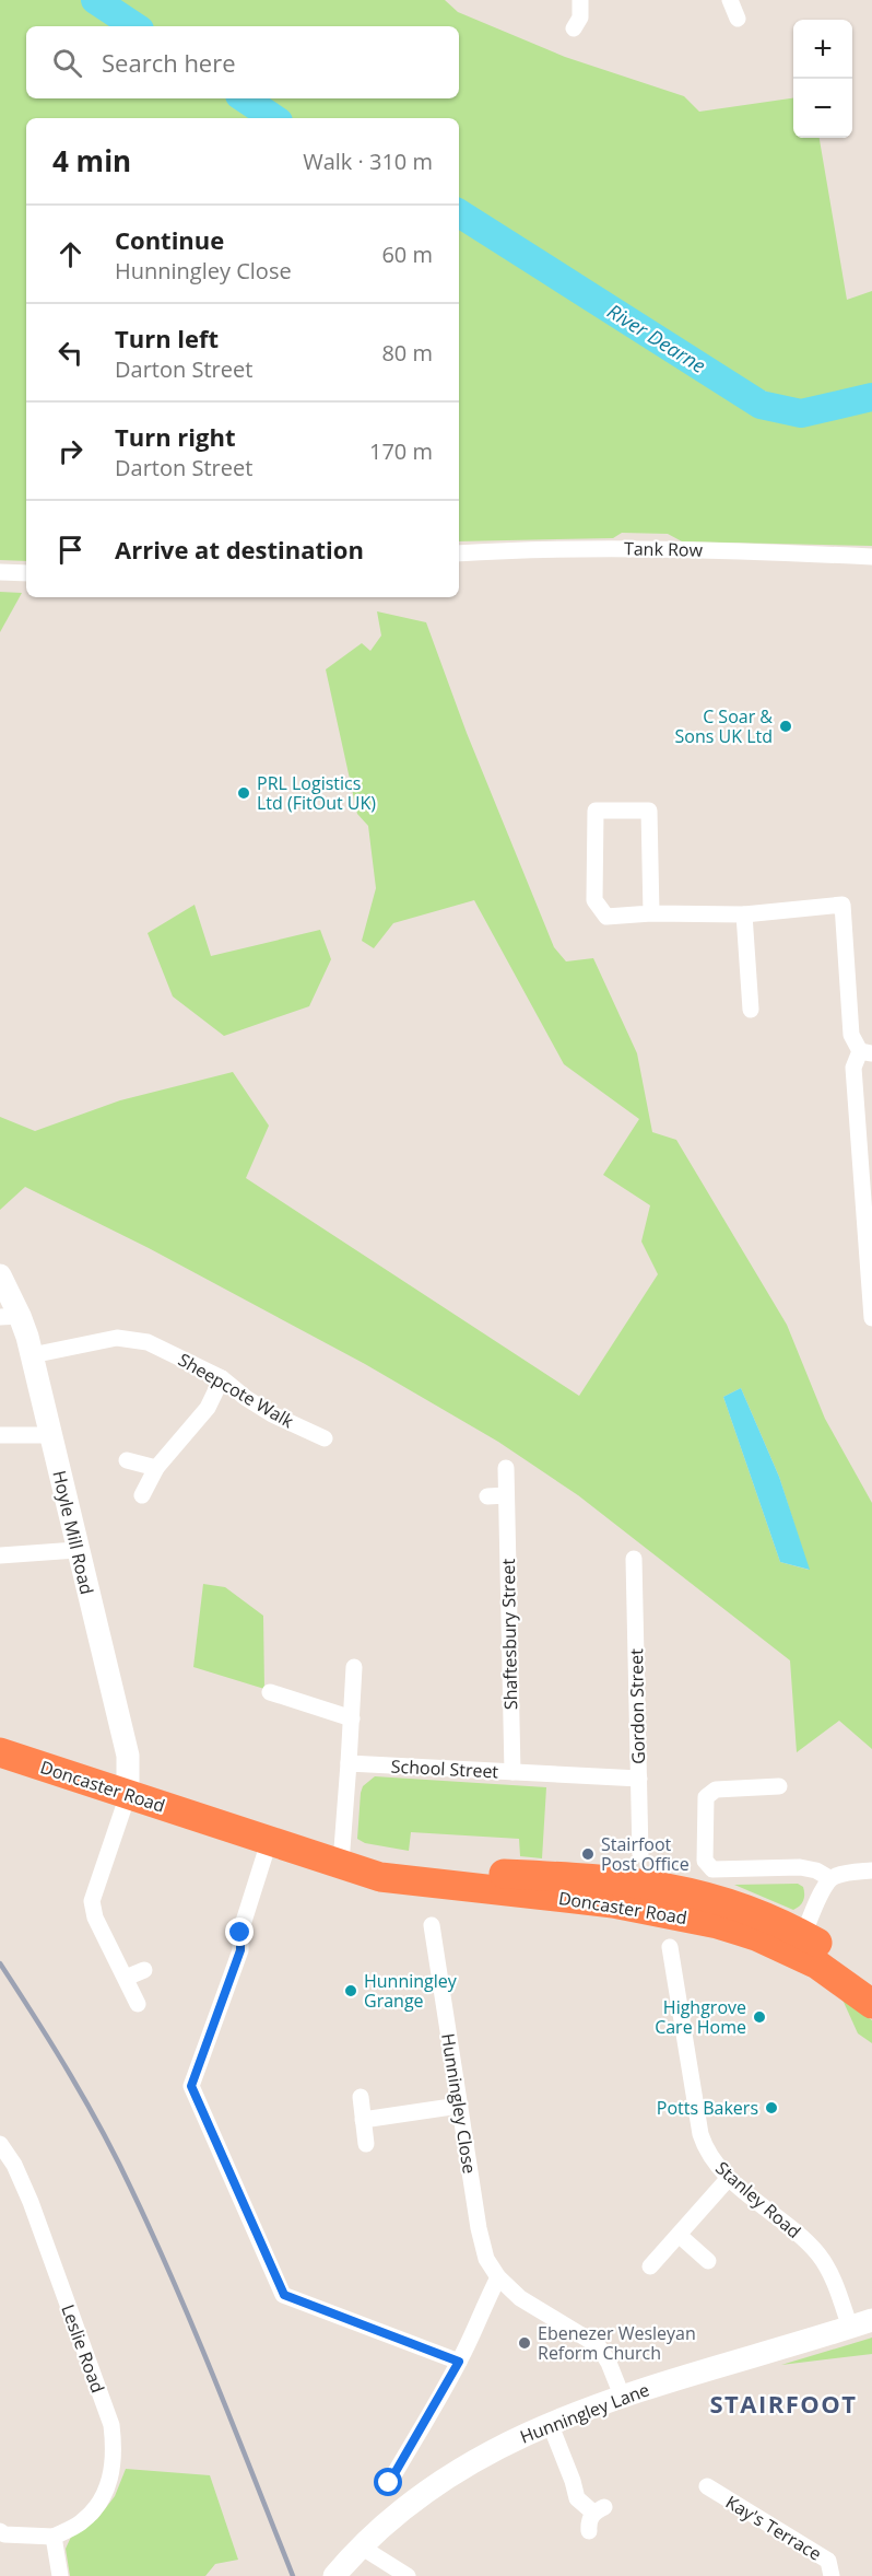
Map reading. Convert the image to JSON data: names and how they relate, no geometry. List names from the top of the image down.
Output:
{
  "streets": {
    "highway": ["Doncaster Road"],
    "main road": ["Hoyle Mill Road", "Hunningley Lane"],
    "street": [
      "Tank Row",
      "Sheepcote Walk",
      "Shaftesbury Street",
      "Gordon Street",
      "School Street",
      "Hunningley Close",
      "Stanley Road",
      "Leslie Road",
      "Kay's Terrace"
    ]
  },
  "crossings": [
    ["Sheepcote Walk", "Hoyle Mill Road"],
    ["Hoyle Mill Road", "Doncaster Road"],
    ["Shaftesbury Street", "School Street"],
    ["Gordon Street", "School Street"],
    ["Hunningley Close", "Hunningley Lane"],
    ["Stanley Road", "Hunningley Lane"]
  ],
  "districts": ["STAIRFOOT"],
  "water": ["River Dearne"],
  "places": [
    "C Soar & Sons UK Ltd",
    "PRL Logistics Ltd (FitOut UK)",
    "Stairfoot Post Office",
    "Hunningley Grange",
    "Highgrove Care Home",
    "Potts Bakers",
    "Ebenezer Wesleyan Reform Church"
  ],
  "page": {
    "map_buttons": ["+", "−"],
    "search": "Search here",
    "heading": ["4 min", "Walk · 310 m"],
    "list": [
      ["Continue", "Hunningley Close", "60 m"],
      ["Turn left", "Darton Street", "80 m"],
      ["Turn right", "Darton Street", "170 m"],
      "Arrive at destination"
    ]
  }
}
